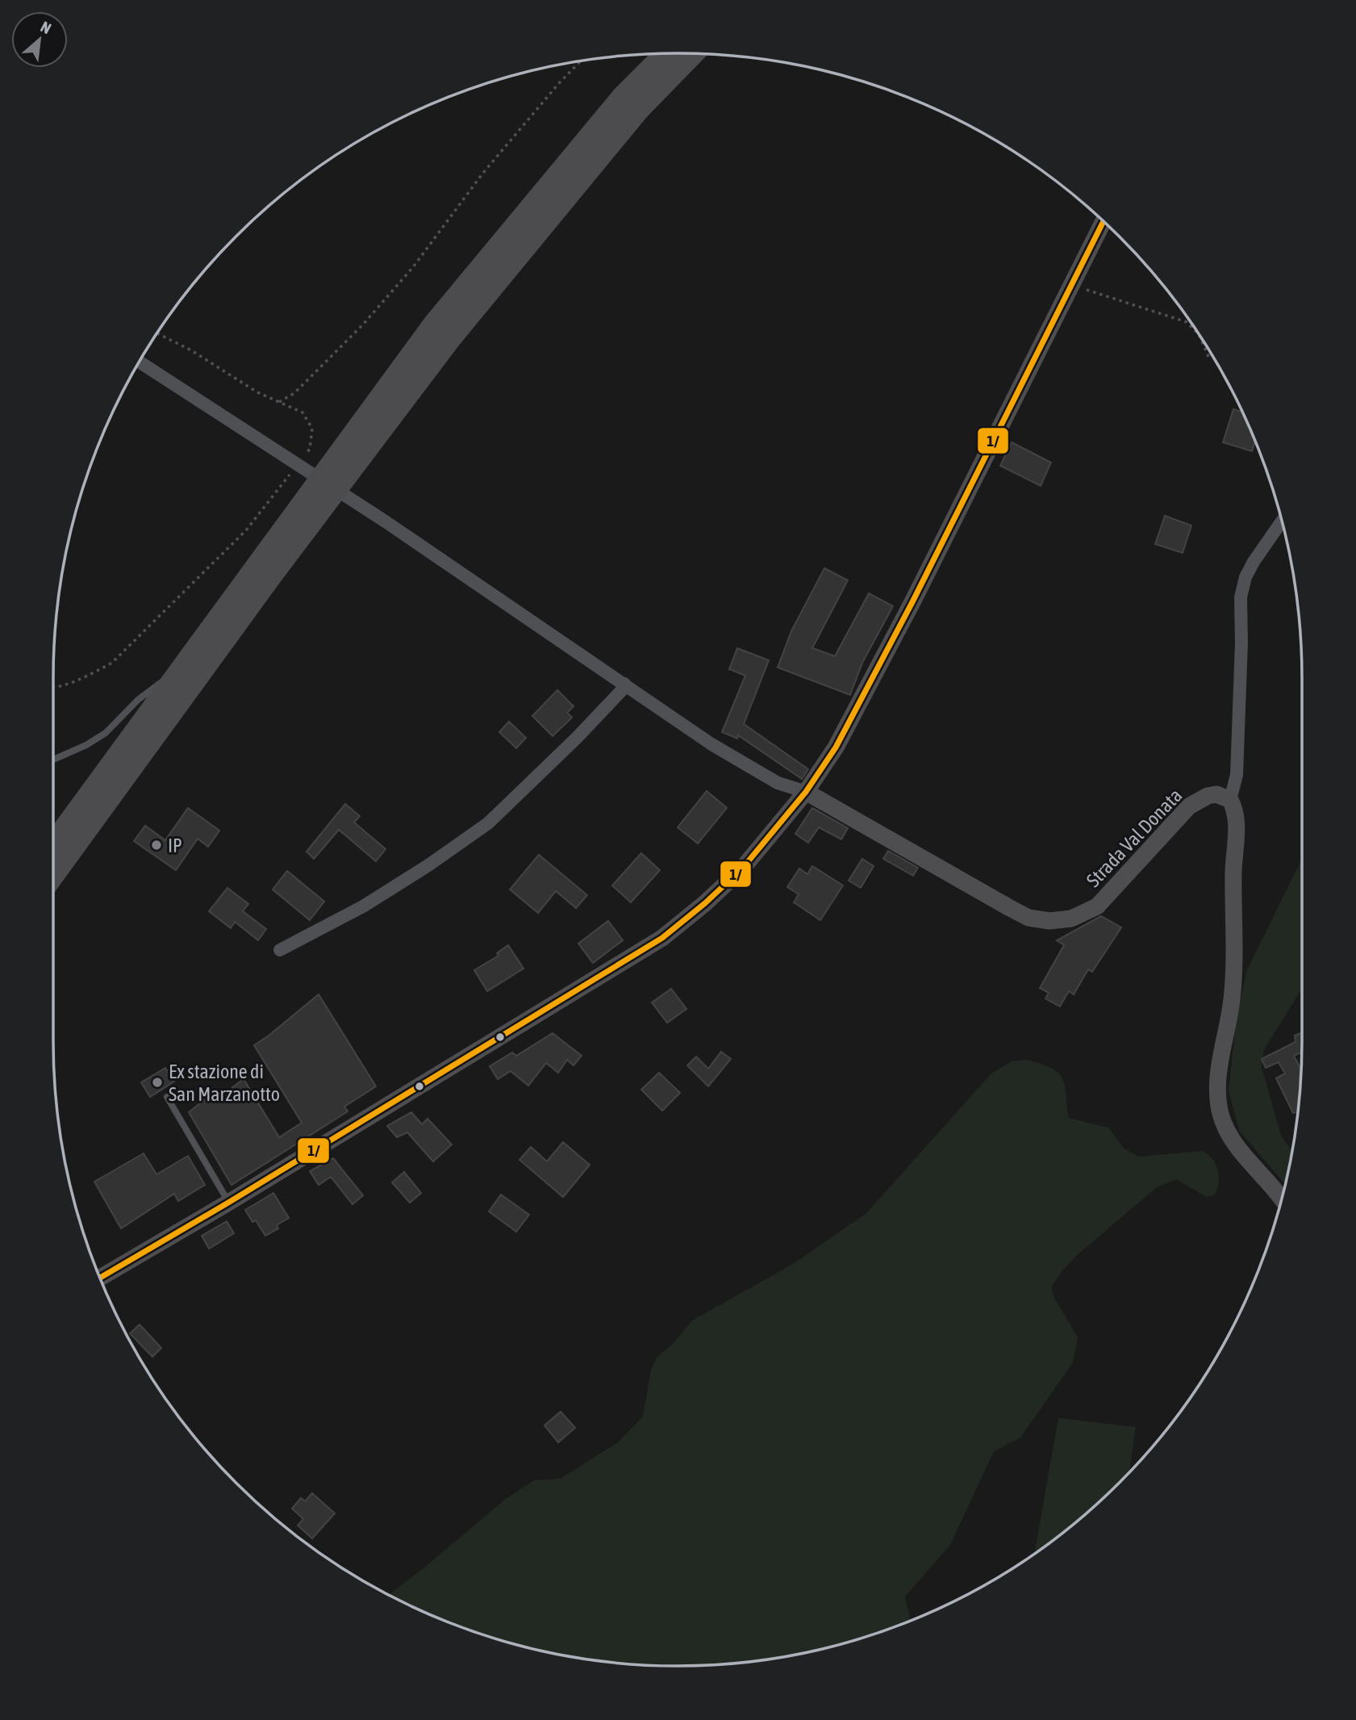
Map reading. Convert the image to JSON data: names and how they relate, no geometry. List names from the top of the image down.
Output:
{
  "streets": {
    "main road": ["Strada Val Donata"]
  },
  "places": ["IP", "Ex stazione di San Marzanotto"],
  "lines": ["transit line 1/"],
  "north": "top right"
}
